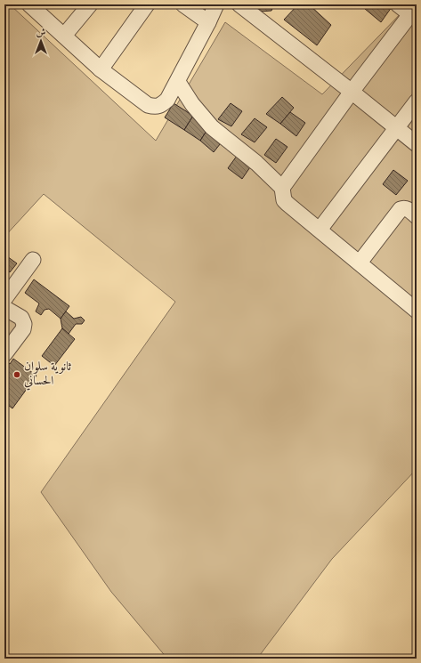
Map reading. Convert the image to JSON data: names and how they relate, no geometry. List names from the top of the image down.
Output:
{
  "places": ["ثانوية سلوان الحساني"],
  "north": "top"
}
